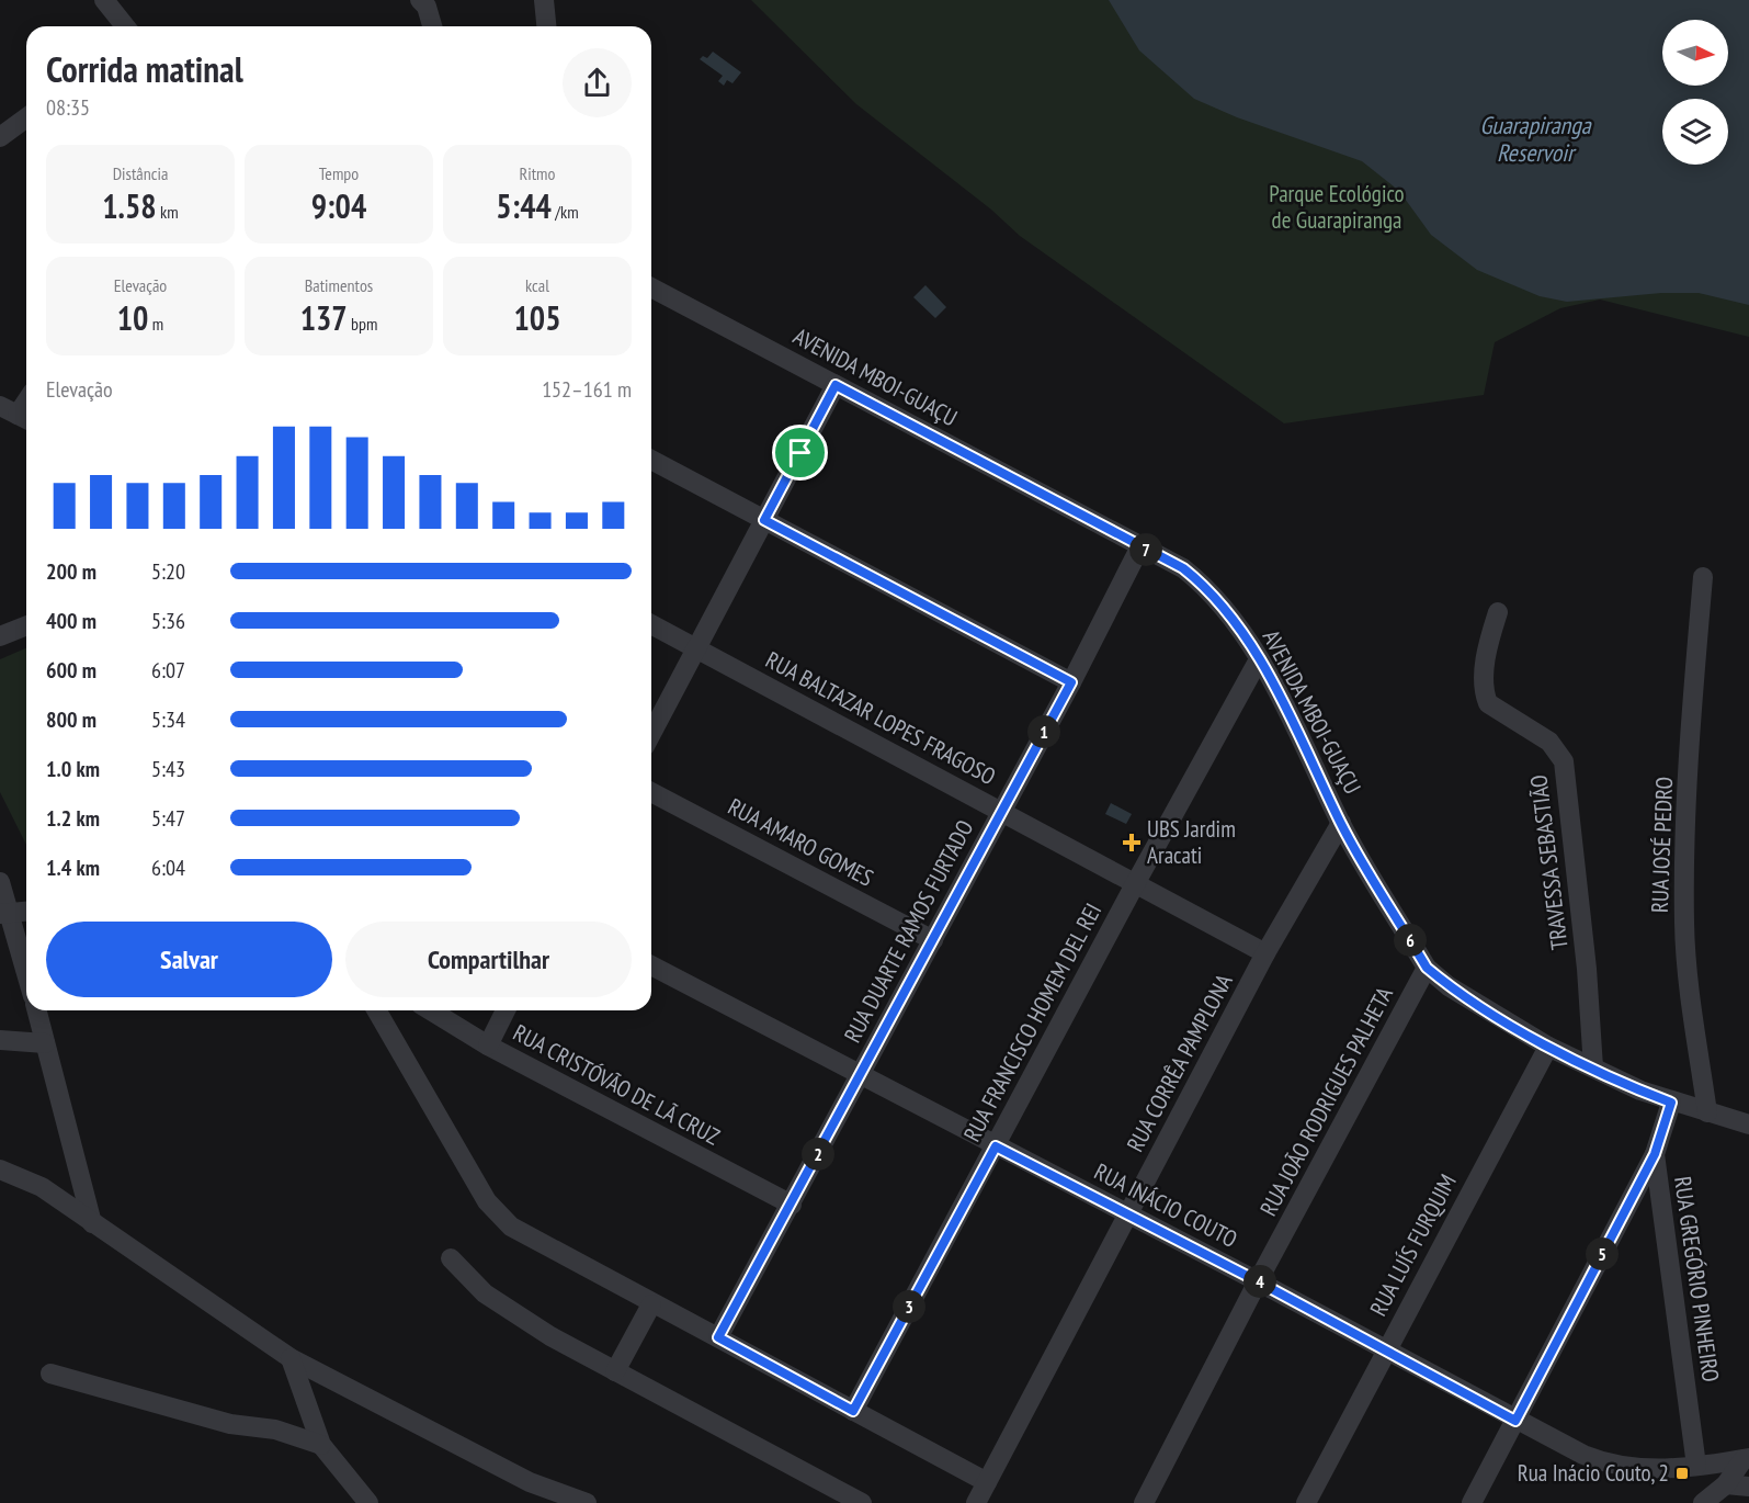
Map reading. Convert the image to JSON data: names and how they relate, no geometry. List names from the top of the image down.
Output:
{
  "streets": {
    "street": [
      "AVENIDA MBOI-GUAÇU",
      "RUA BALTAZAR LOPES FRAGOSO",
      "RUA AMARO GOMES",
      "RUA JOSÉ PEDRO",
      "TRAVESSA SEBASTIÃO",
      "RUA DUARTE RAMOS FURTADO",
      "RUA FRANCISCO HOMEM DEL REI",
      "RUA CORRÊA PAMPLONA",
      "RUA CRISTÓVÃO DE LÃ CRUZ",
      "RUA JOÃO RODRIGUES PALHETA",
      "RUA INÁCIO COUTO",
      "RUA LUÍS FURQUIM",
      "RUA GREGÓRIO PINHEIRO"
    ]
  },
  "crossings": [
    ["AVENIDA MBOI-GUAÇU", "RUA JOSÉ PEDRO"],
    ["AVENIDA MBOI-GUAÇU", "TRAVESSA SEBASTIÃO"],
    ["AVENIDA MBOI-GUAÇU", "RUA DUARTE RAMOS FURTADO"],
    ["AVENIDA MBOI-GUAÇU", "RUA FRANCISCO HOMEM DEL REI"],
    ["AVENIDA MBOI-GUAÇU", "RUA CORRÊA PAMPLONA"],
    ["AVENIDA MBOI-GUAÇU", "RUA JOÃO RODRIGUES PALHETA"],
    ["AVENIDA MBOI-GUAÇU", "RUA LUÍS FURQUIM"],
    ["AVENIDA MBOI-GUAÇU", "RUA GREGÓRIO PINHEIRO"],
    ["RUA BALTAZAR LOPES FRAGOSO", "RUA DUARTE RAMOS FURTADO"],
    ["RUA BALTAZAR LOPES FRAGOSO", "RUA FRANCISCO HOMEM DEL REI"],
    ["RUA BALTAZAR LOPES FRAGOSO", "RUA CORRÊA PAMPLONA"],
    ["RUA AMARO GOMES", "RUA DUARTE RAMOS FURTADO"],
    ["RUA DUARTE RAMOS FURTADO", "RUA CRISTÓVÃO DE LÃ CRUZ"],
    ["RUA DUARTE RAMOS FURTADO", "RUA INÁCIO COUTO"],
    ["RUA FRANCISCO HOMEM DEL REI", "RUA INÁCIO COUTO"],
    ["RUA CORRÊA PAMPLONA", "RUA INÁCIO COUTO"],
    ["RUA JOÃO RODRIGUES PALHETA", "RUA INÁCIO COUTO"],
    ["RUA INÁCIO COUTO", "RUA LUÍS FURQUIM"],
    ["RUA INÁCIO COUTO", "RUA GREGÓRIO PINHEIRO"]
  ],
  "water": ["Guarapiranga Reservoir"],
  "parks": ["Parque Ecológico de Guarapiranga"],
  "places": {
    "health": ["UBS Jardim Aracati"],
    "transit": ["Rua Inácio Couto, 2"]
  },
  "north": "right",
  "page": {
    "heading": ["Corrida matinal", "08:35"],
    "stats": [
      ["Distância", "1.58 km"],
      ["Tempo", "9:04"],
      ["Ritmo", "5:44 /km"],
      ["Elevação", "10 m"],
      ["Batimentos", "137 bpm"],
      ["kcal", "105"]
    ],
    "chart": ["Elevação", "152–161 m"],
    "pins": [
      "7",
      "1",
      "6",
      "2",
      "5",
      "4",
      "3"
    ],
    "list": [
      {
        "name": "200 m",
        "note": "5:20"
      },
      {
        "name": "400 m",
        "note": "5:36"
      },
      {
        "name": "600 m",
        "note": "6:07"
      },
      {
        "name": "800 m",
        "note": "5:34"
      },
      {
        "name": "1.0 km",
        "note": "5:43"
      },
      {
        "name": "1.2 km",
        "note": "5:47"
      },
      {
        "name": "1.4 km",
        "note": "6:04"
      }
    ],
    "buttons": ["Salvar", "Compartilhar"]
  }
}
